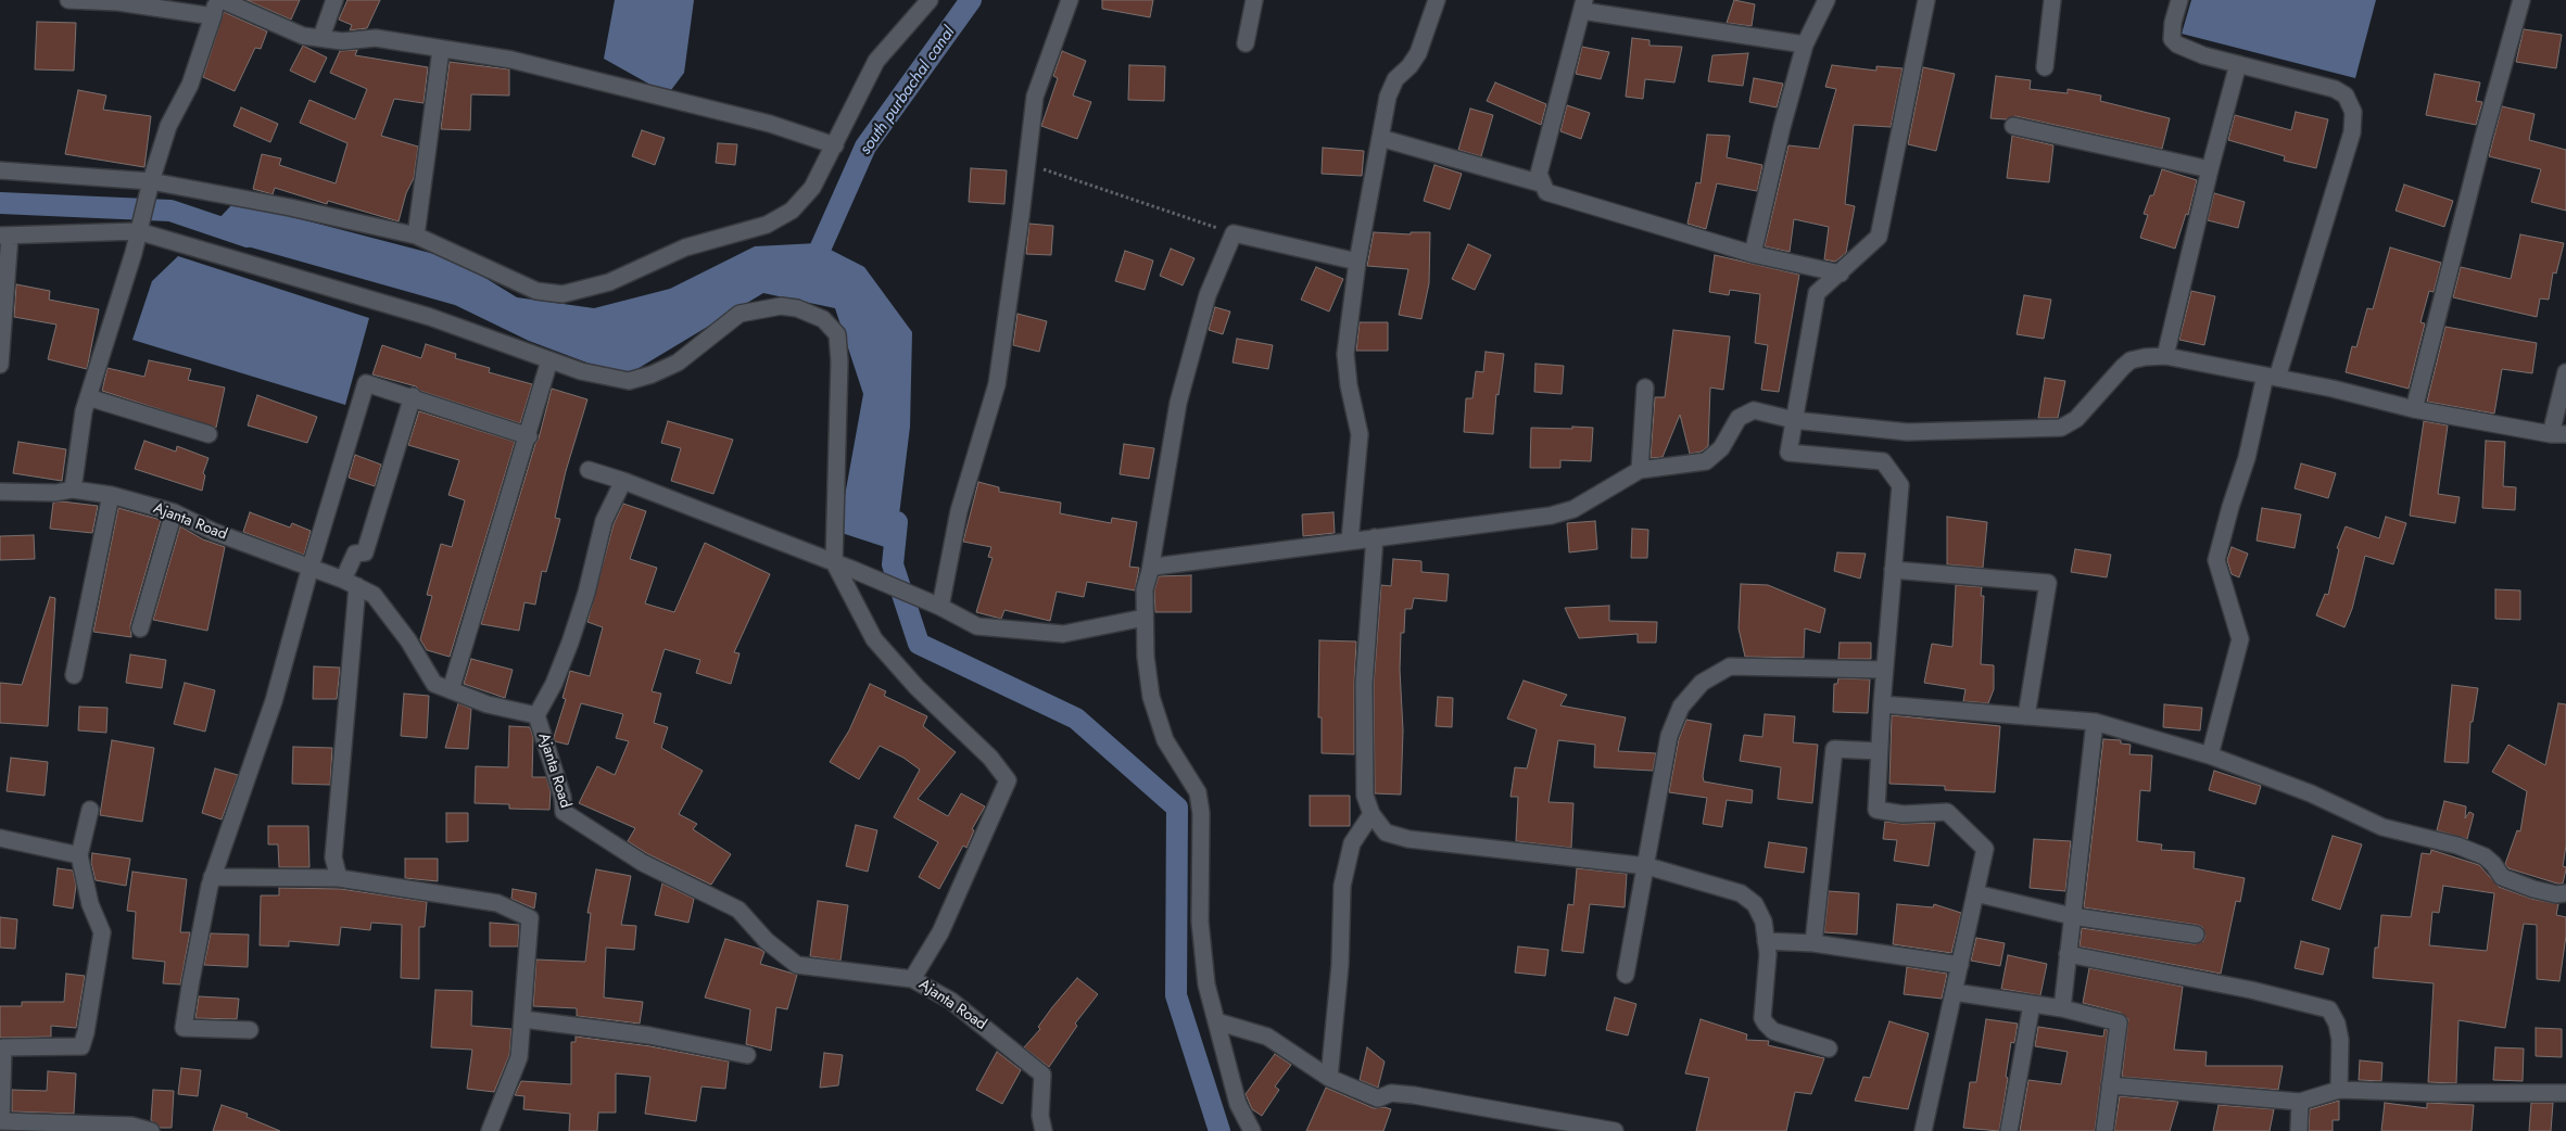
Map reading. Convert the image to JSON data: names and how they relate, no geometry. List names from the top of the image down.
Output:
{
  "streets": {
    "street": ["Ajanta Road"]
  },
  "water": ["south purbachal canal"]
}
